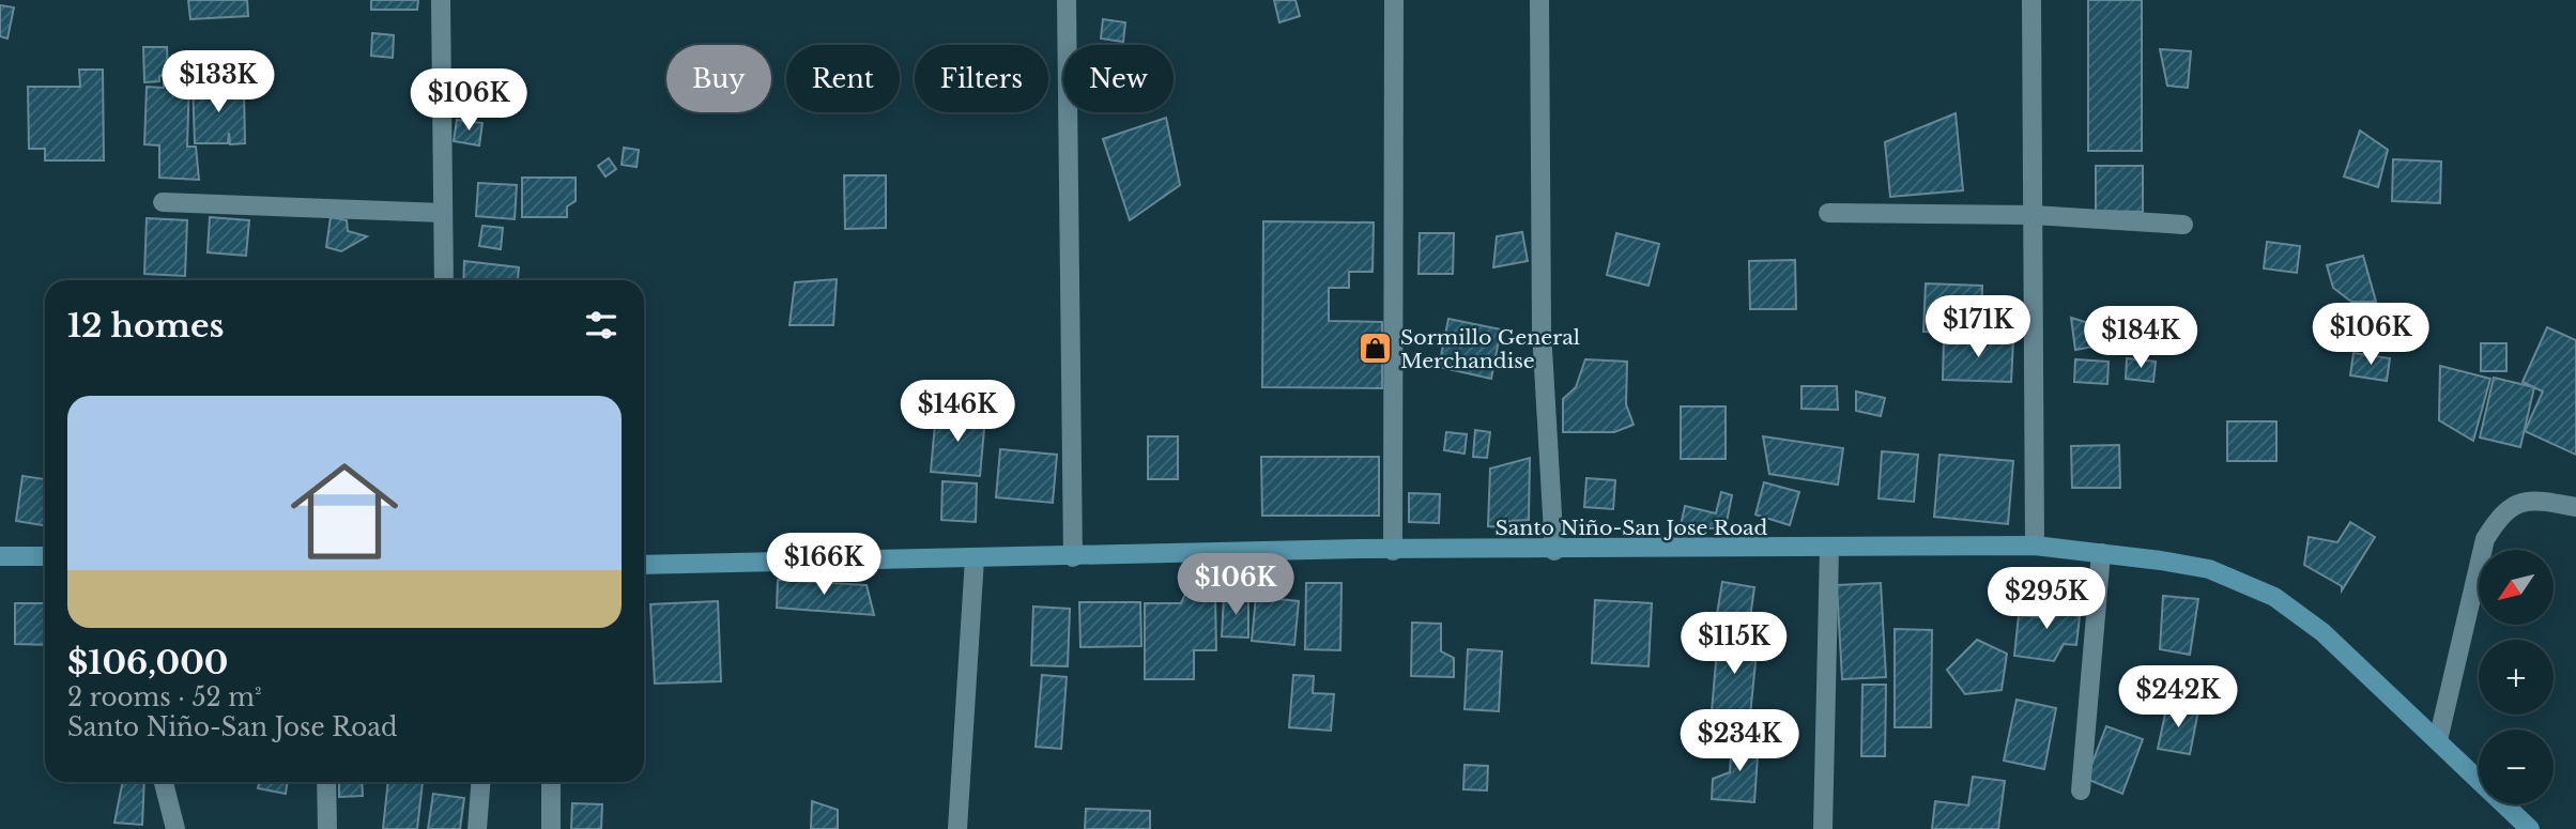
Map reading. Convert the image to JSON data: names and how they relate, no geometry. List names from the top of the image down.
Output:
{
  "streets": {
    "main road": ["Santo Niño-San Jose Road"]
  },
  "places": {
    "shop": ["Sormillo General Merchandise"]
  },
  "north": "bottom left",
  "page": {
    "chip": [
      "Buy",
      "Rent",
      "Filters",
      "New"
    ],
    "price": [
      "$133K",
      "$106K",
      "$171K",
      "$106K",
      "$184K",
      "$146K",
      "$166K",
      "$106K",
      "$295K",
      "$115K",
      "$242K",
      "$234K"
    ],
    "heading": "12 homes",
    "list": [
      {
        "name": "$106,000",
        "note": "2 rooms · 52 m² · Santo Niño-San Jose Road"
      }
    ],
    "map_buttons": ["+", "−"]
  }
}
